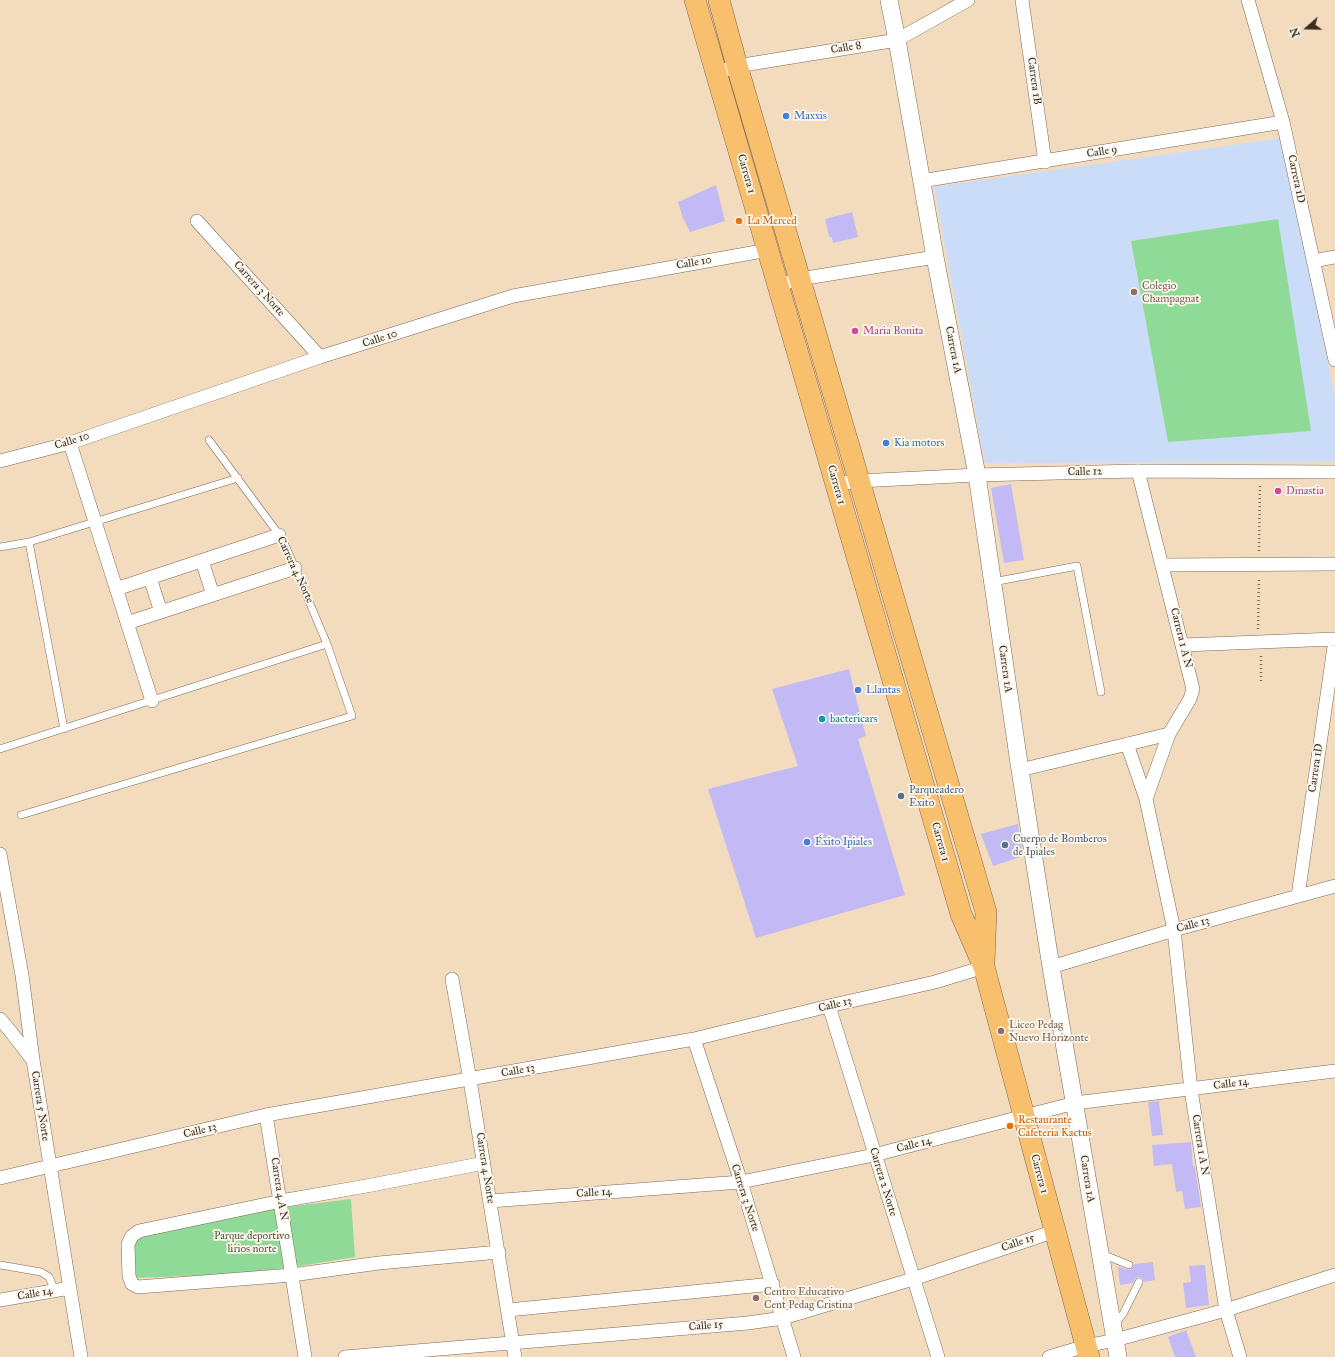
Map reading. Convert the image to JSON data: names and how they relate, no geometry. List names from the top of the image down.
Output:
{
  "streets": {
    "main road": ["Carrera 1"],
    "street": [
      "Calle 8",
      "Carrera 1B",
      "Calle 9",
      "Carrera 1D",
      "Calle 10",
      "Carrera 3 Norte",
      "Carrera 1A",
      "Calle 12",
      "Carrera 4 Norte",
      "Carrera 1 A N",
      "Calle 13",
      "Calle 14",
      "Carrera 5 Norte",
      "Carrera 2 Norte",
      "Carrera 4 A N",
      "Calle 15"
    ]
  },
  "crossings": [
    ["Calle 8", "Carrera 1"],
    ["Calle 8", "Carrera 1A"],
    ["Carrera 1B", "Calle 9"],
    ["Calle 9", "Carrera 1D"],
    ["Calle 9", "Carrera 1A"],
    ["Carrera 1", "Calle 10"],
    ["Carrera 1", "Calle 12"],
    ["Carrera 1", "Calle 13"],
    ["Carrera 1", "Calle 14"],
    ["Carrera 1", "Calle 15"],
    ["Carrera 1D", "Calle 13"],
    ["Calle 10", "Carrera 3 Norte"],
    ["Carrera 3 Norte", "Calle 13"],
    ["Carrera 3 Norte", "Calle 14"],
    ["Carrera 3 Norte", "Calle 15"],
    ["Carrera 1A", "Calle 12"],
    ["Carrera 1A", "Calle 13"],
    ["Carrera 1A", "Calle 14"],
    ["Calle 12", "Carrera 1 A N"],
    ["Carrera 4 Norte", "Calle 13"],
    ["Carrera 4 Norte", "Calle 14"],
    ["Carrera 4 Norte", "Calle 15"],
    ["Carrera 1 A N", "Calle 13"],
    ["Carrera 1 A N", "Calle 14"],
    ["Calle 13", "Carrera 5 Norte"],
    ["Calle 13", "Carrera 2 Norte"],
    ["Calle 13", "Carrera 4 A N"],
    ["Calle 14", "Carrera 5 Norte"],
    ["Calle 14", "Carrera 2 Norte"],
    ["Carrera 2 Norte", "Calle 15"]
  ],
  "parks": ["Parque deportivo lirios norte"],
  "places": [
    "Maxxis",
    "La Merced",
    "Colegio Champagnat",
    "Maria Bonita",
    "Kia motors",
    "Dinastia",
    "Llantas",
    "bactericars",
    "Parqueadero Exito",
    "Éxito Ipiales",
    "Cuerpo de Bomberos de Ipiales",
    "Liceo Pedag Nuevo Horizonte",
    "Restaurante Cafeteria Kactus",
    "Centro Educativo Cent Pedag Cristina"
  ],
  "north": "left"
}
